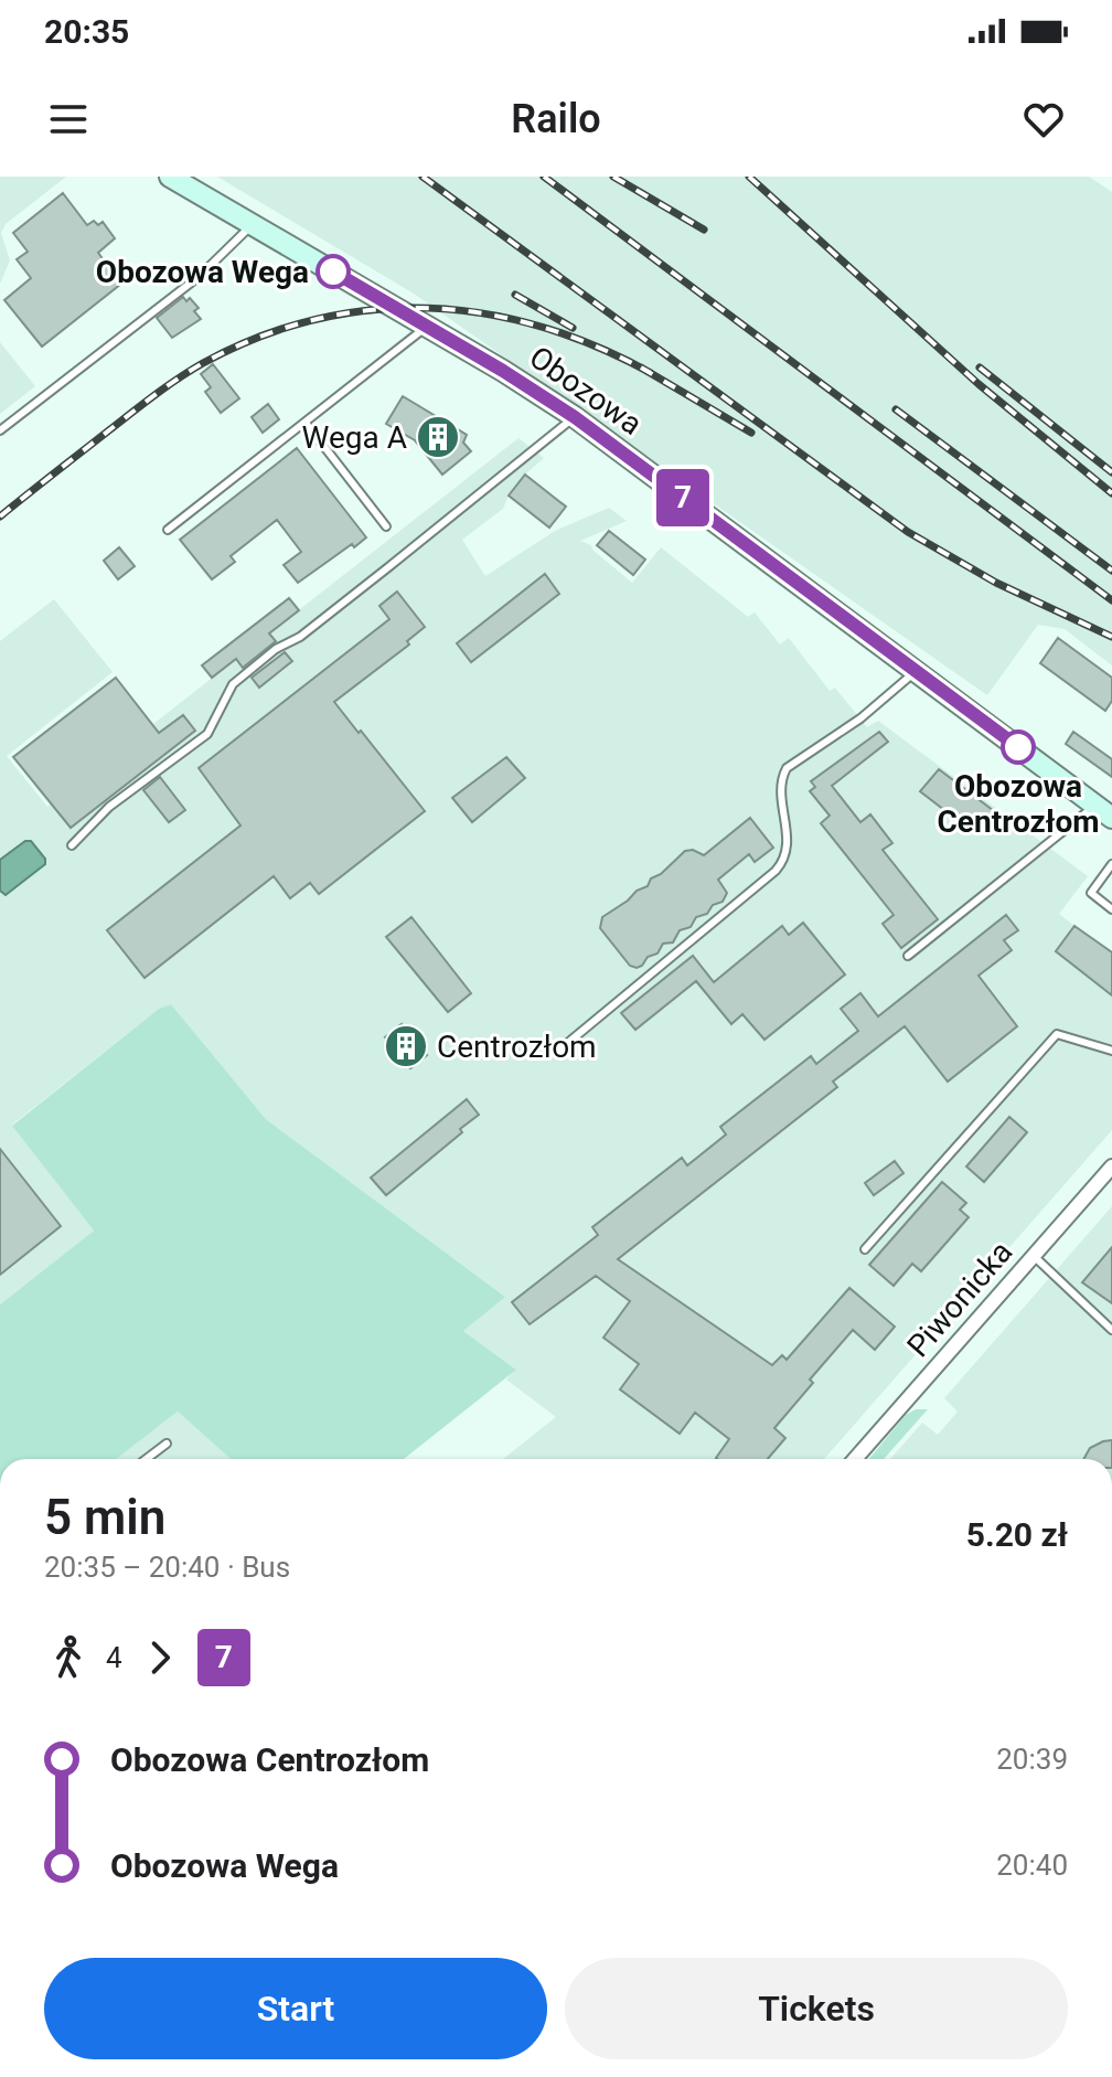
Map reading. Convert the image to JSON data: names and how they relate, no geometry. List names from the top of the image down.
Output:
{
  "streets": {
    "street": ["Obozowa", "Piwonicka"]
  },
  "places": {
    "other": ["Obozowa Wega", "Obozowa Centrozłom"],
    "building": ["Wega A", "Centrozłom"]
  },
  "lines": ["bus line 7"],
  "page": {
    "status": "20:35",
    "header": "Railo",
    "on_map": "7",
    "heading": ["5 min", "20:35 – 20:40 · Bus", "5.20 zł"],
    "legs": ["4", "7"],
    "list": [
      {
        "name": "Obozowa Centrozłom",
        "value": "20:39"
      },
      {
        "name": "Obozowa Wega",
        "value": "20:40"
      }
    ],
    "buttons": ["Start", "Tickets"]
  }
}
